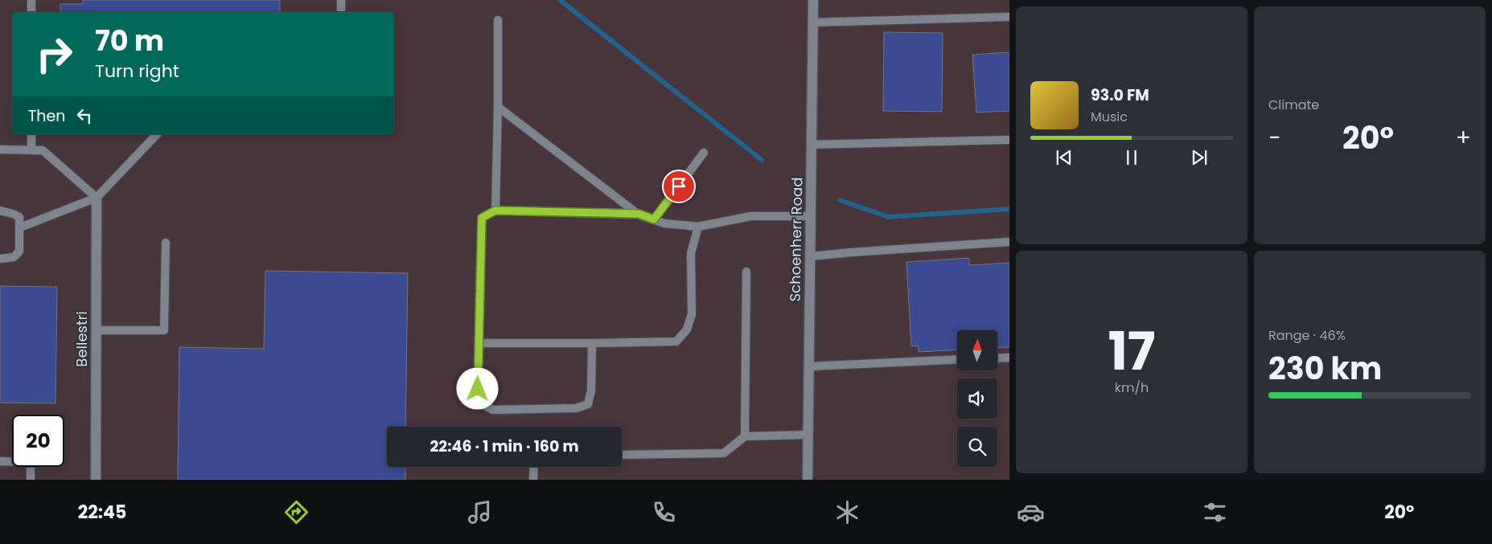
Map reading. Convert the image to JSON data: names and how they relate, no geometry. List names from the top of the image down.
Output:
{
  "streets": {
    "street": ["Schoenherr Road", "Bellestri"]
  },
  "north": "top",
  "page": {
    "tile": [
      "Climate",
      ["17", "km/h"],
      ["Range · 46%", "230 km"]
    ],
    "turn": ["70 m", "Turn right"],
    "song": ["93.0 FM", "Music"],
    "then": "Then",
    "heat": ["−", "20°", "+"],
    "limit": "20",
    "trip": "22:46 · 1 min · 160 m",
    "tabs": ["22:45", "20°"]
  }
}
